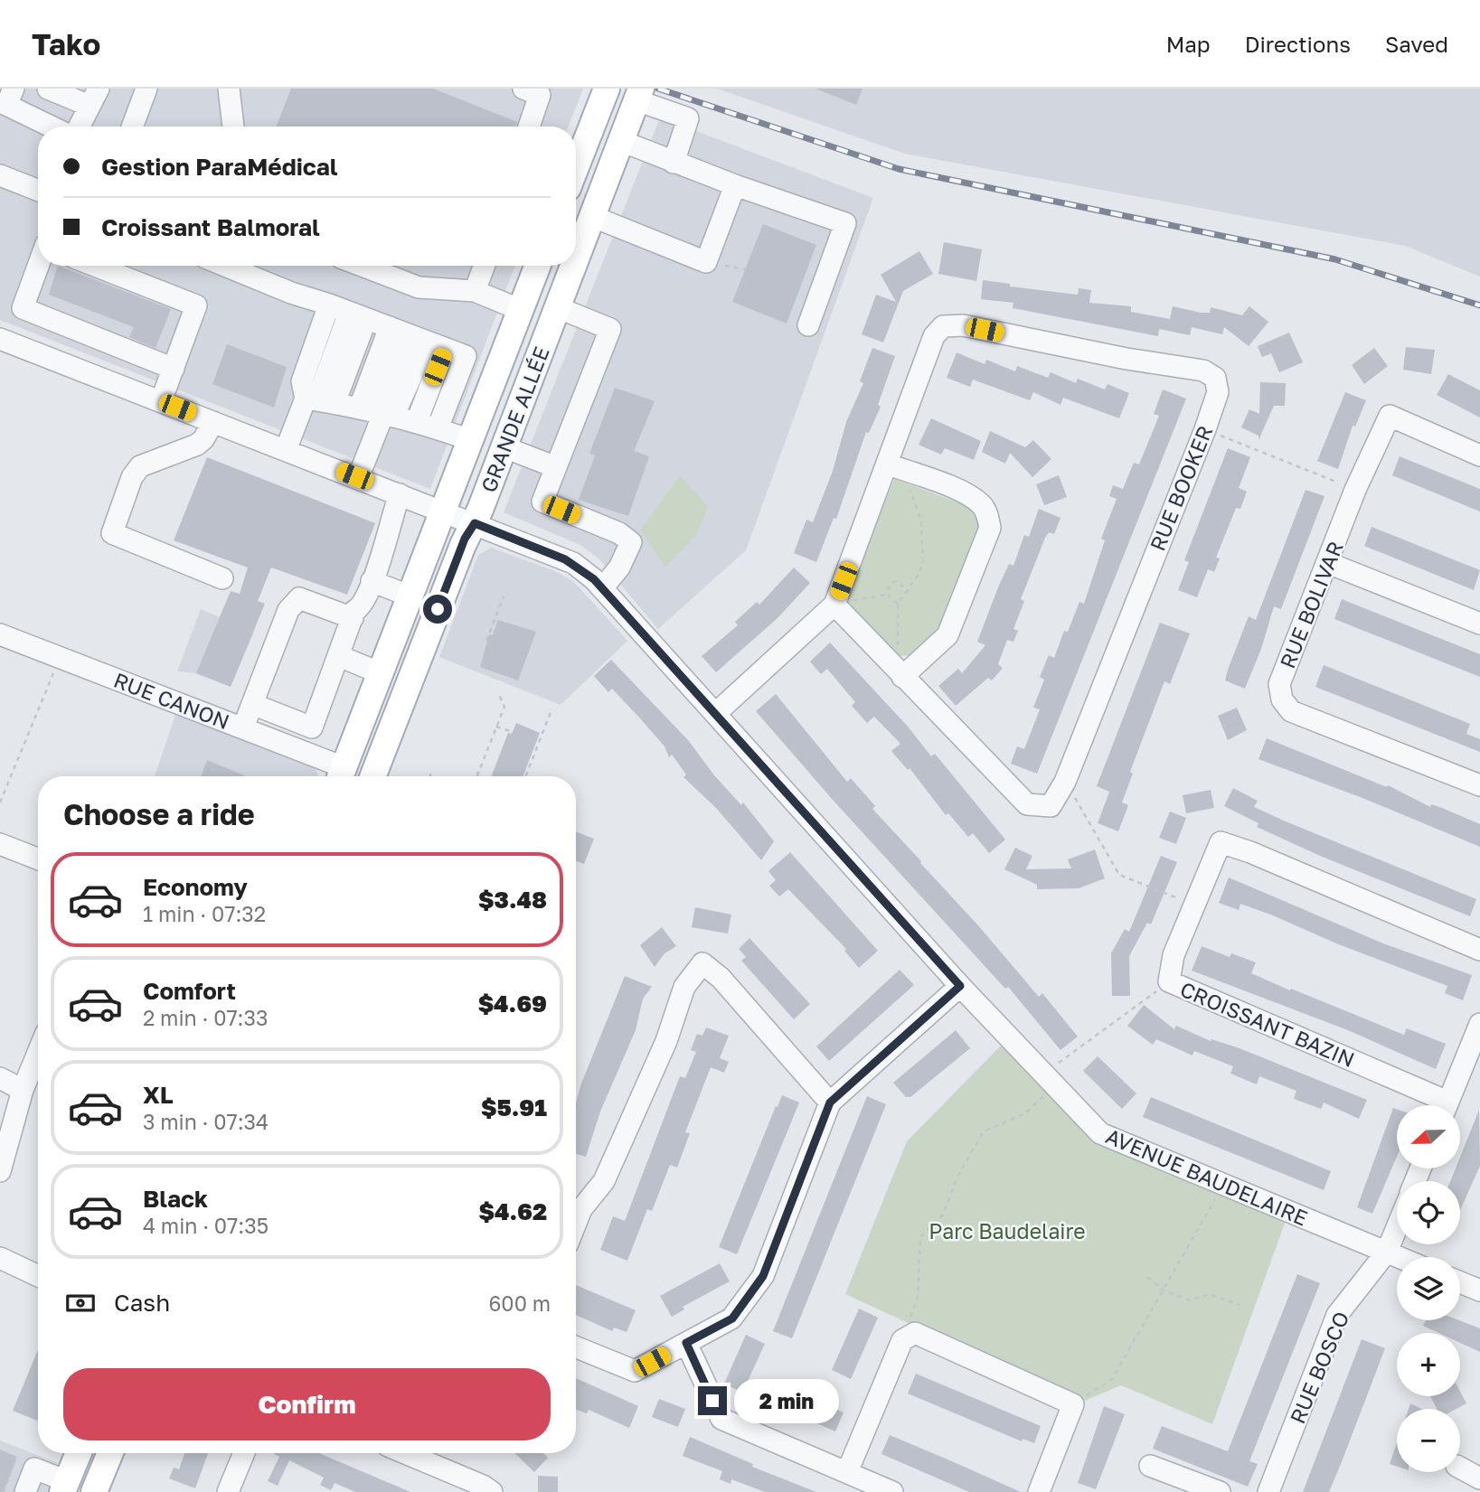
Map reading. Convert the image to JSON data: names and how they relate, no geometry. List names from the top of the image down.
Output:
{
  "streets": {
    "main road": ["GRANDE ALLÉE"],
    "street": [
      "RUE BOOKER",
      "RUE BOLIVAR",
      "RUE CANON",
      "CROISSANT BAZIN",
      "AVENUE BAUDELAIRE",
      "RUE BOSCO"
    ]
  },
  "crossings": [
    ["GRANDE ALLÉE", "RUE CANON"],
    ["GRANDE ALLÉE", "AVENUE BAUDELAIRE"],
    ["RUE BOOKER", "AVENUE BAUDELAIRE"],
    ["AVENUE BAUDELAIRE", "RUE BOSCO"]
  ],
  "parks": ["Parc Baudelaire"],
  "north": "left",
  "page": {
    "header": "Tako",
    "nav": ["Map", "Directions", "Saved"],
    "banner": ["Gestion ParaMédical", "Croissant Balmoral"],
    "heading": "Choose a ride",
    "list": [
      {
        "name": "Economy",
        "note": "1 min · 07:32",
        "value": "$3.48"
      },
      {
        "name": "Comfort",
        "note": "2 min · 07:33",
        "value": "$4.69"
      },
      {
        "name": "XL",
        "note": "3 min · 07:34",
        "value": "$5.91"
      },
      {
        "name": "Black",
        "note": "4 min · 07:35",
        "value": "$4.62"
      }
    ],
    "map_buttons": ["+", "−"],
    "pay": ["Cash", "600 m"],
    "buttons": "Confirm",
    "bubble": "2 min"
  }
}
